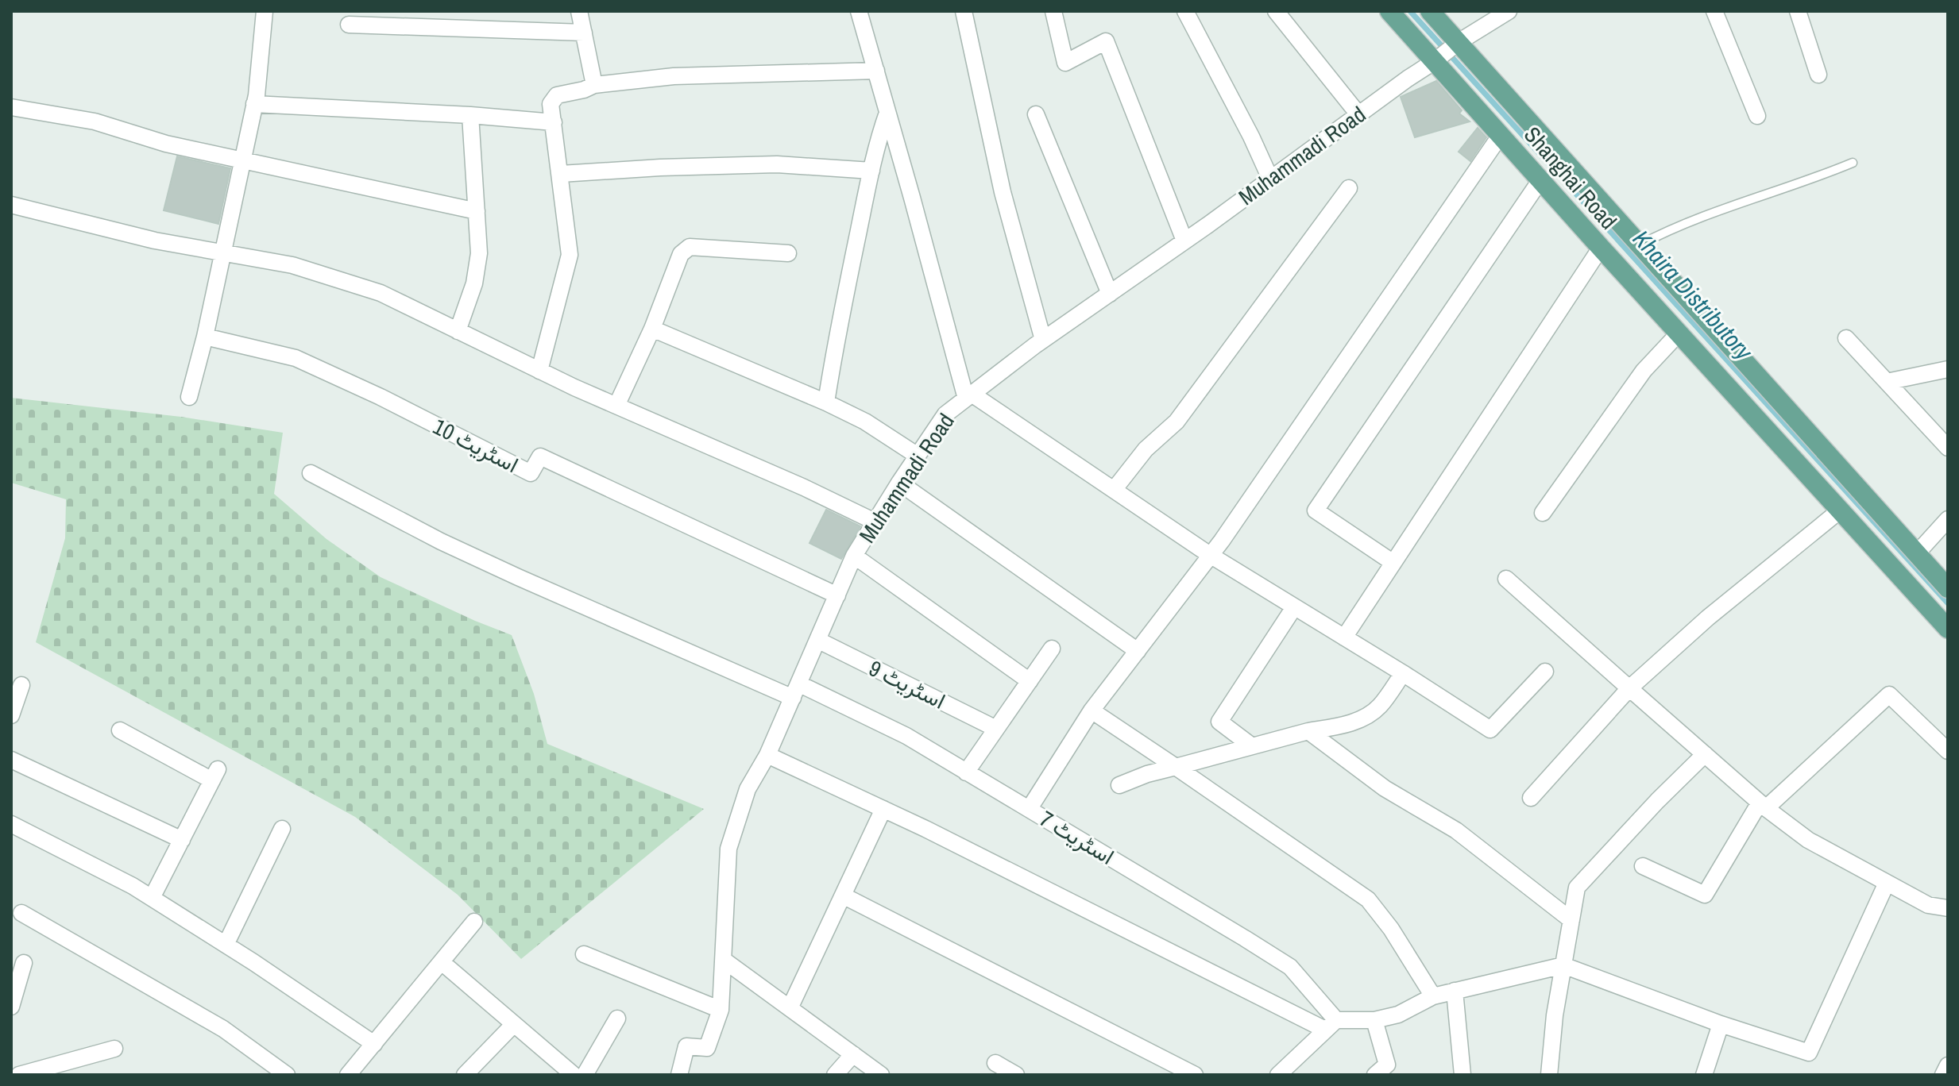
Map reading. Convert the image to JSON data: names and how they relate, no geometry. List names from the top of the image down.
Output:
{
  "streets": {
    "main road": ["Shanghai Road"],
    "street": [
      "Muhammadi Road",
      "اسٹریٹ 10",
      "اسٹریٹ 9",
      "اسٹریٹ 7"
    ]
  },
  "crossings": [
    ["Muhammadi Road", "Shanghai Road"],
    ["Muhammadi Road", "اسٹریٹ 10"],
    ["Muhammadi Road", "اسٹریٹ 9"],
    ["Muhammadi Road", "اسٹریٹ 7"]
  ],
  "water": ["Khaira Distributory"]
}
